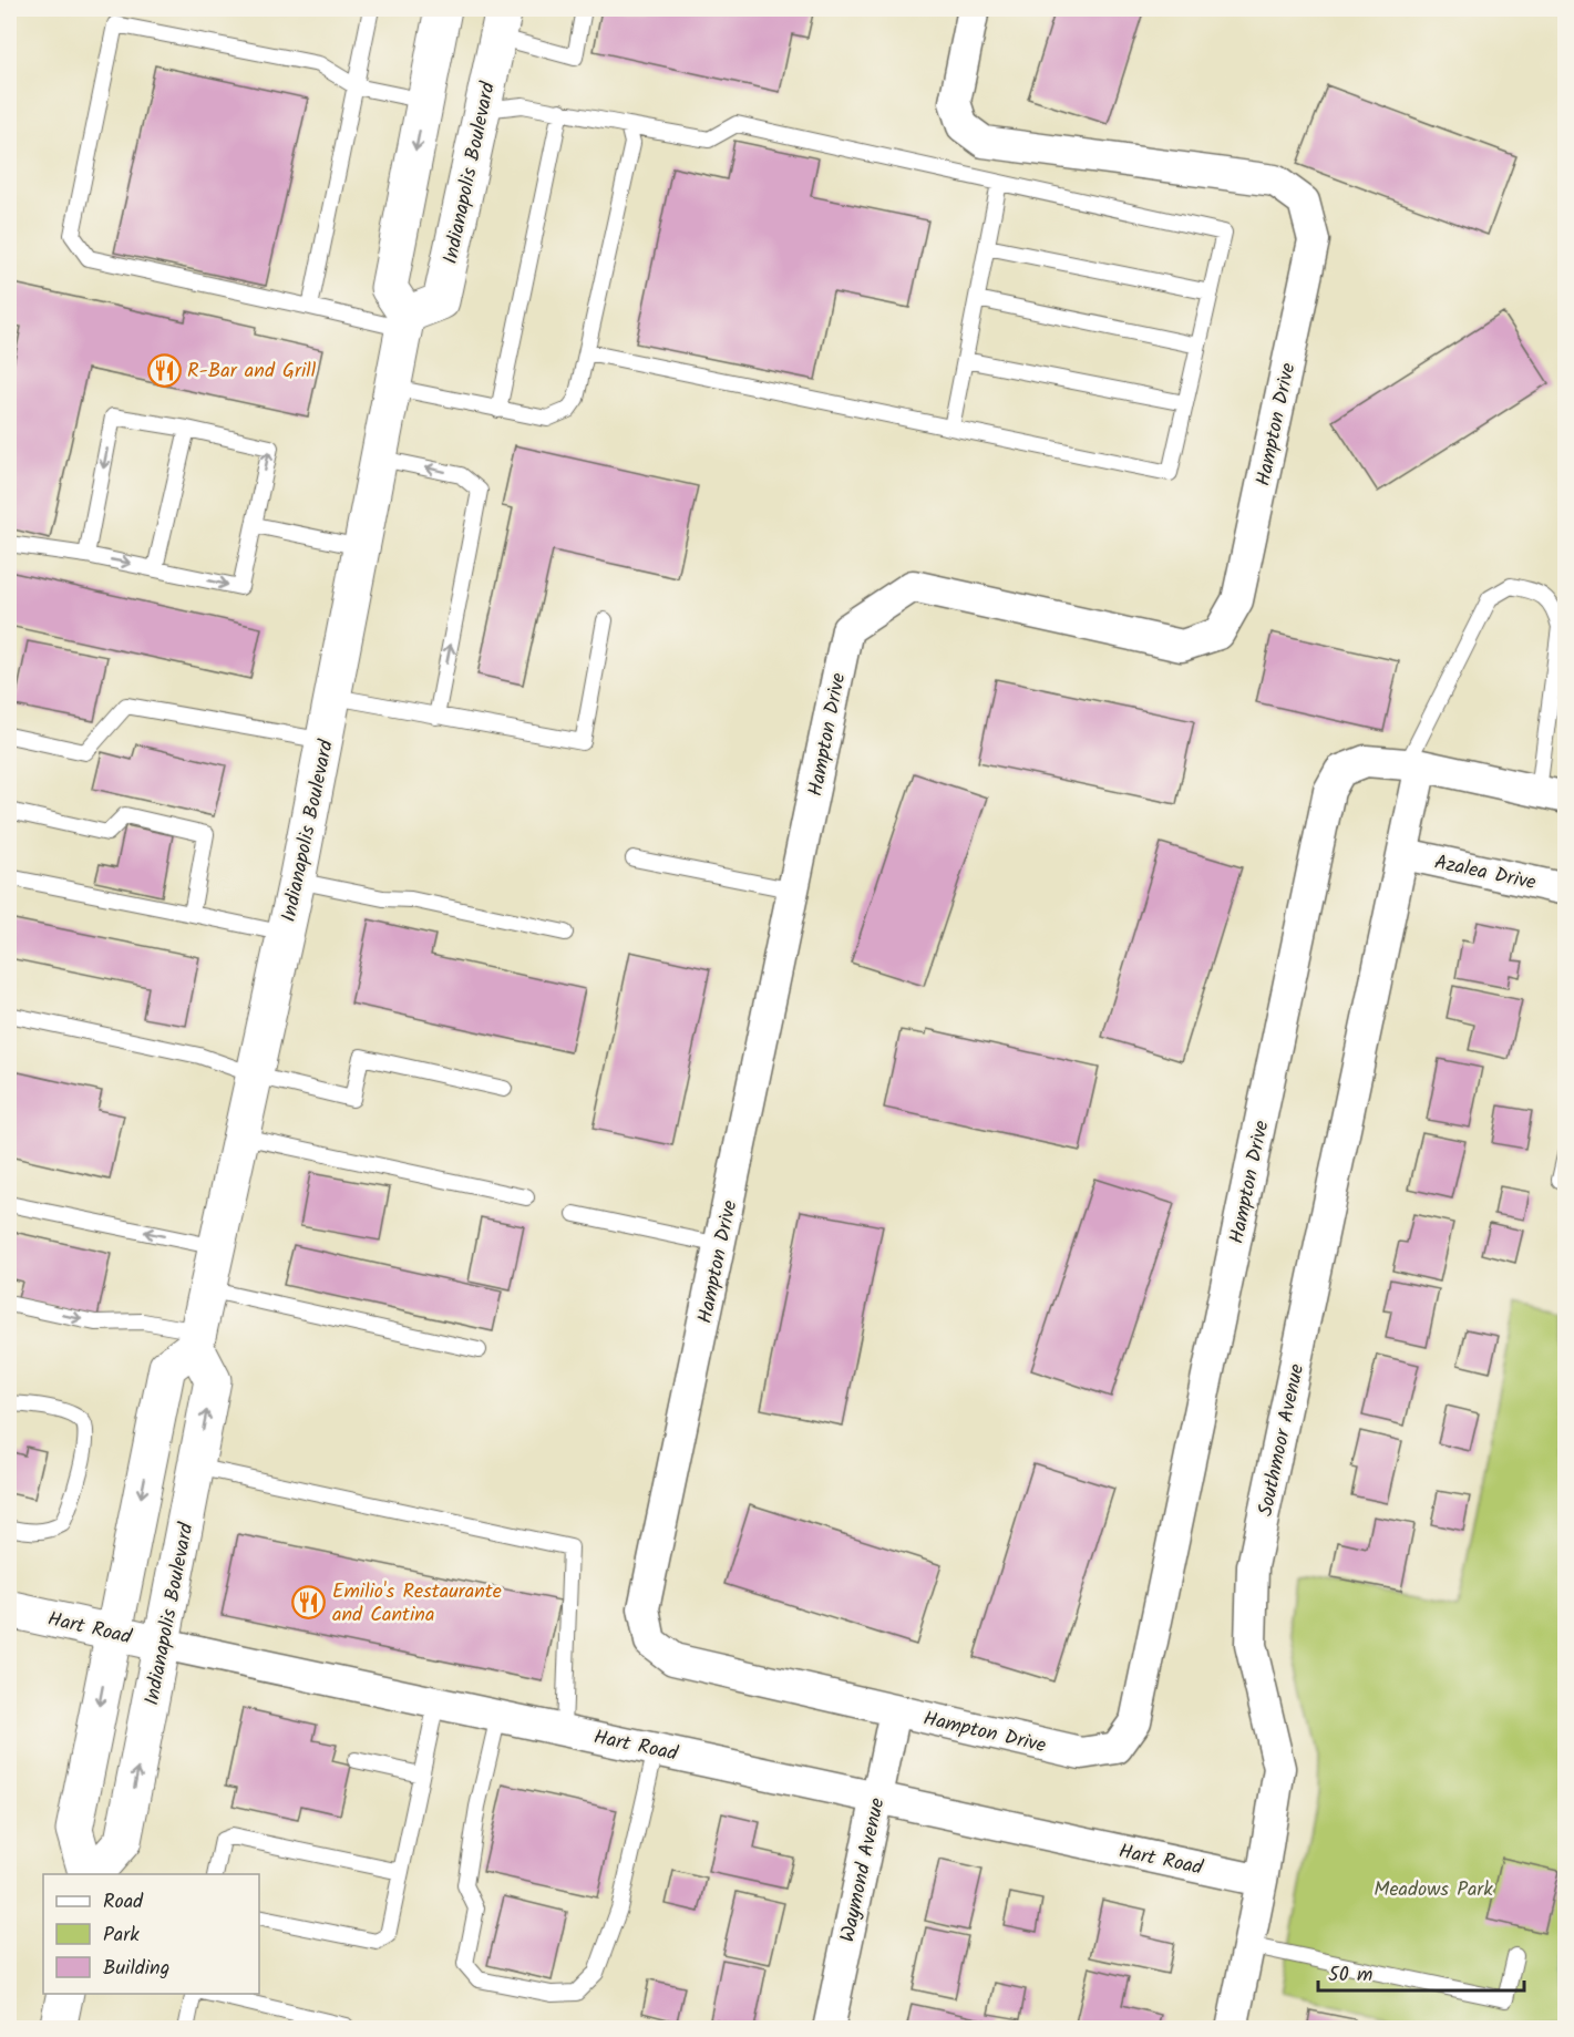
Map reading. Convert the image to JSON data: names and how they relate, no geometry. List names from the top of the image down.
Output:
{
  "streets": {
    "main road": ["Indianapolis Boulevard", "Hart Road"],
    "street": [
      "Hampton Drive",
      "Azalea Drive",
      "Southmoor Avenue",
      "Waymond Avenue"
    ]
  },
  "crossings": [
    ["Indianapolis Boulevard", "Hart Road"],
    ["Hampton Drive", "Waymond Avenue"],
    ["Azalea Drive", "Southmoor Avenue"],
    ["Southmoor Avenue", "Hart Road"],
    ["Hart Road", "Waymond Avenue"]
  ],
  "parks": ["Meadows Park"],
  "places": {
    "restaurant": ["R-Bar and Grill", "Emilio's Restaurante and Cantina"]
  },
  "legend": ["Road", "Park", "Building"],
  "scale_bar": "50 m"
}
